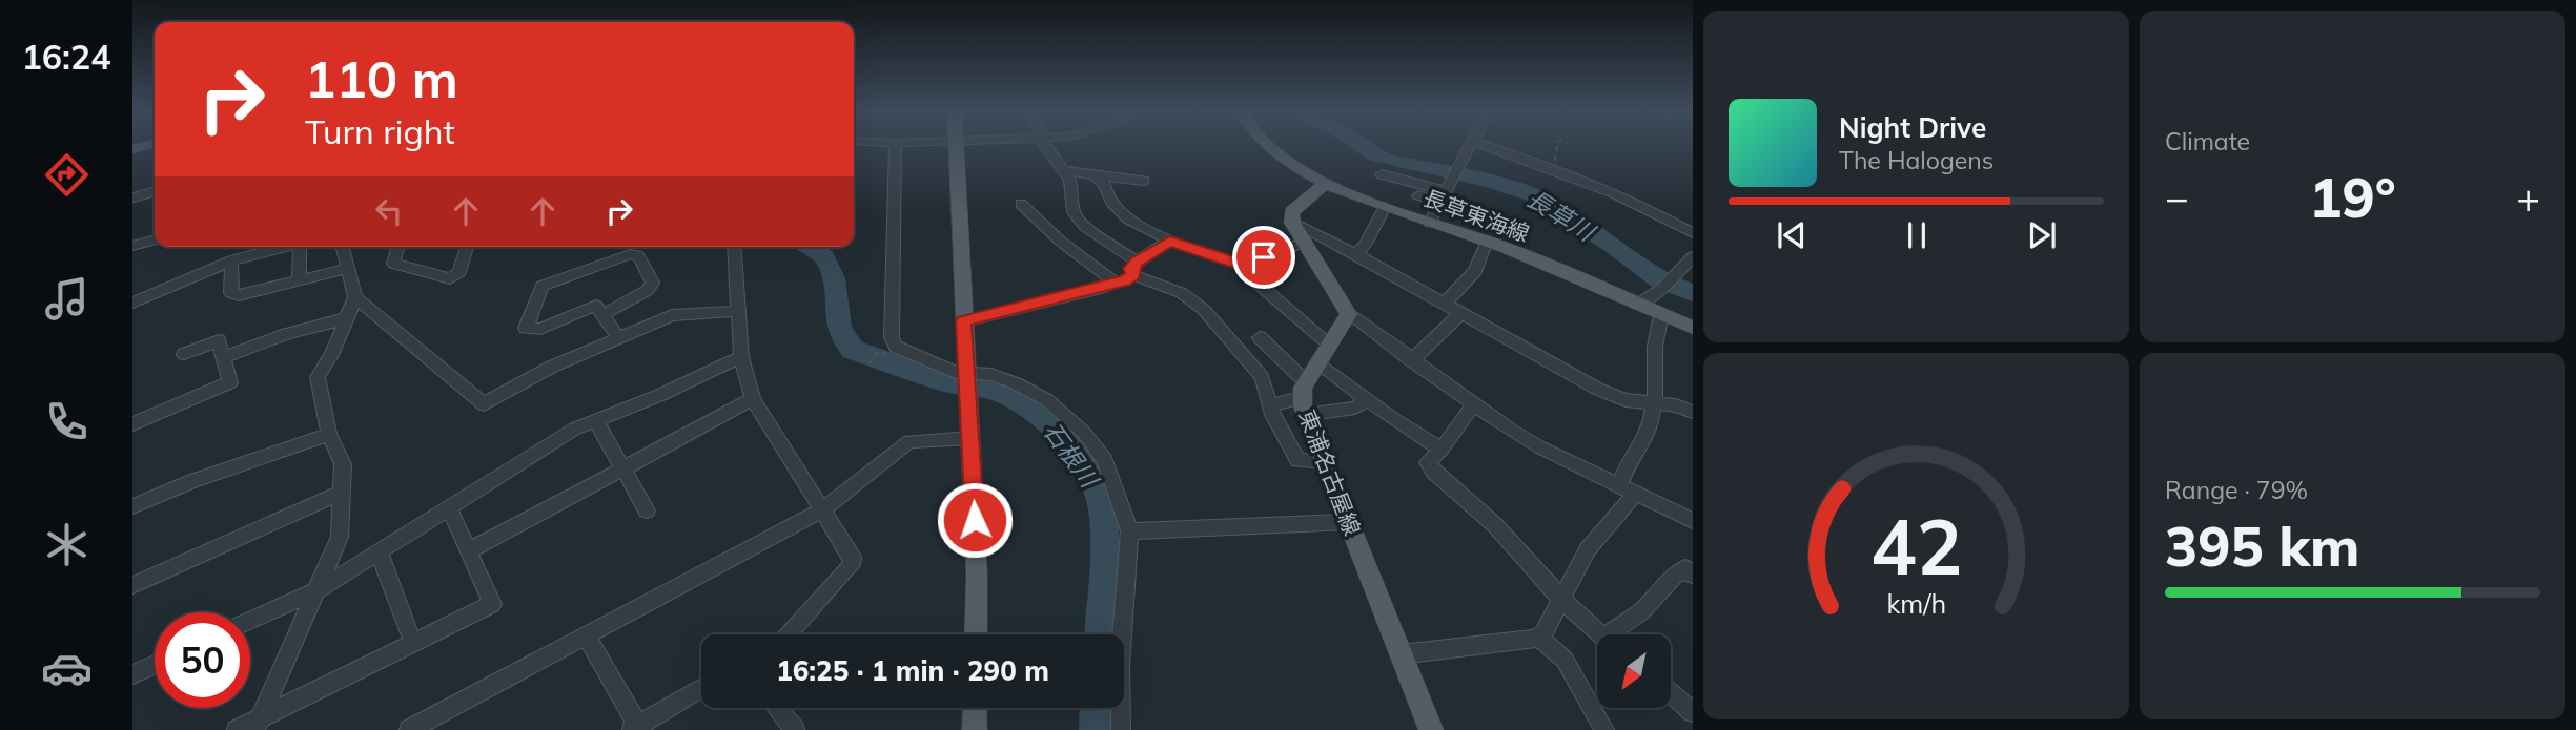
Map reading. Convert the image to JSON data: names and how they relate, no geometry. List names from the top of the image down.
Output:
{
  "streets": {
    "main road": ["長草東海線", "東浦名古屋線"]
  },
  "water": ["長草川", "石根川"],
  "north": "bottom left",
  "page": {
    "tabs": "16:24",
    "tile": [
      "Climate",
      ["Range · 79%", "395 km"]
    ],
    "turn": ["110 m", "Turn right"],
    "song": ["Night Drive", "The Halogens"],
    "heat": ["−", "19°", "+"],
    "limit": "50",
    "trip": "16:25 · 1 min · 290 m",
    "gauge": ["42", "km/h"]
  }
}
